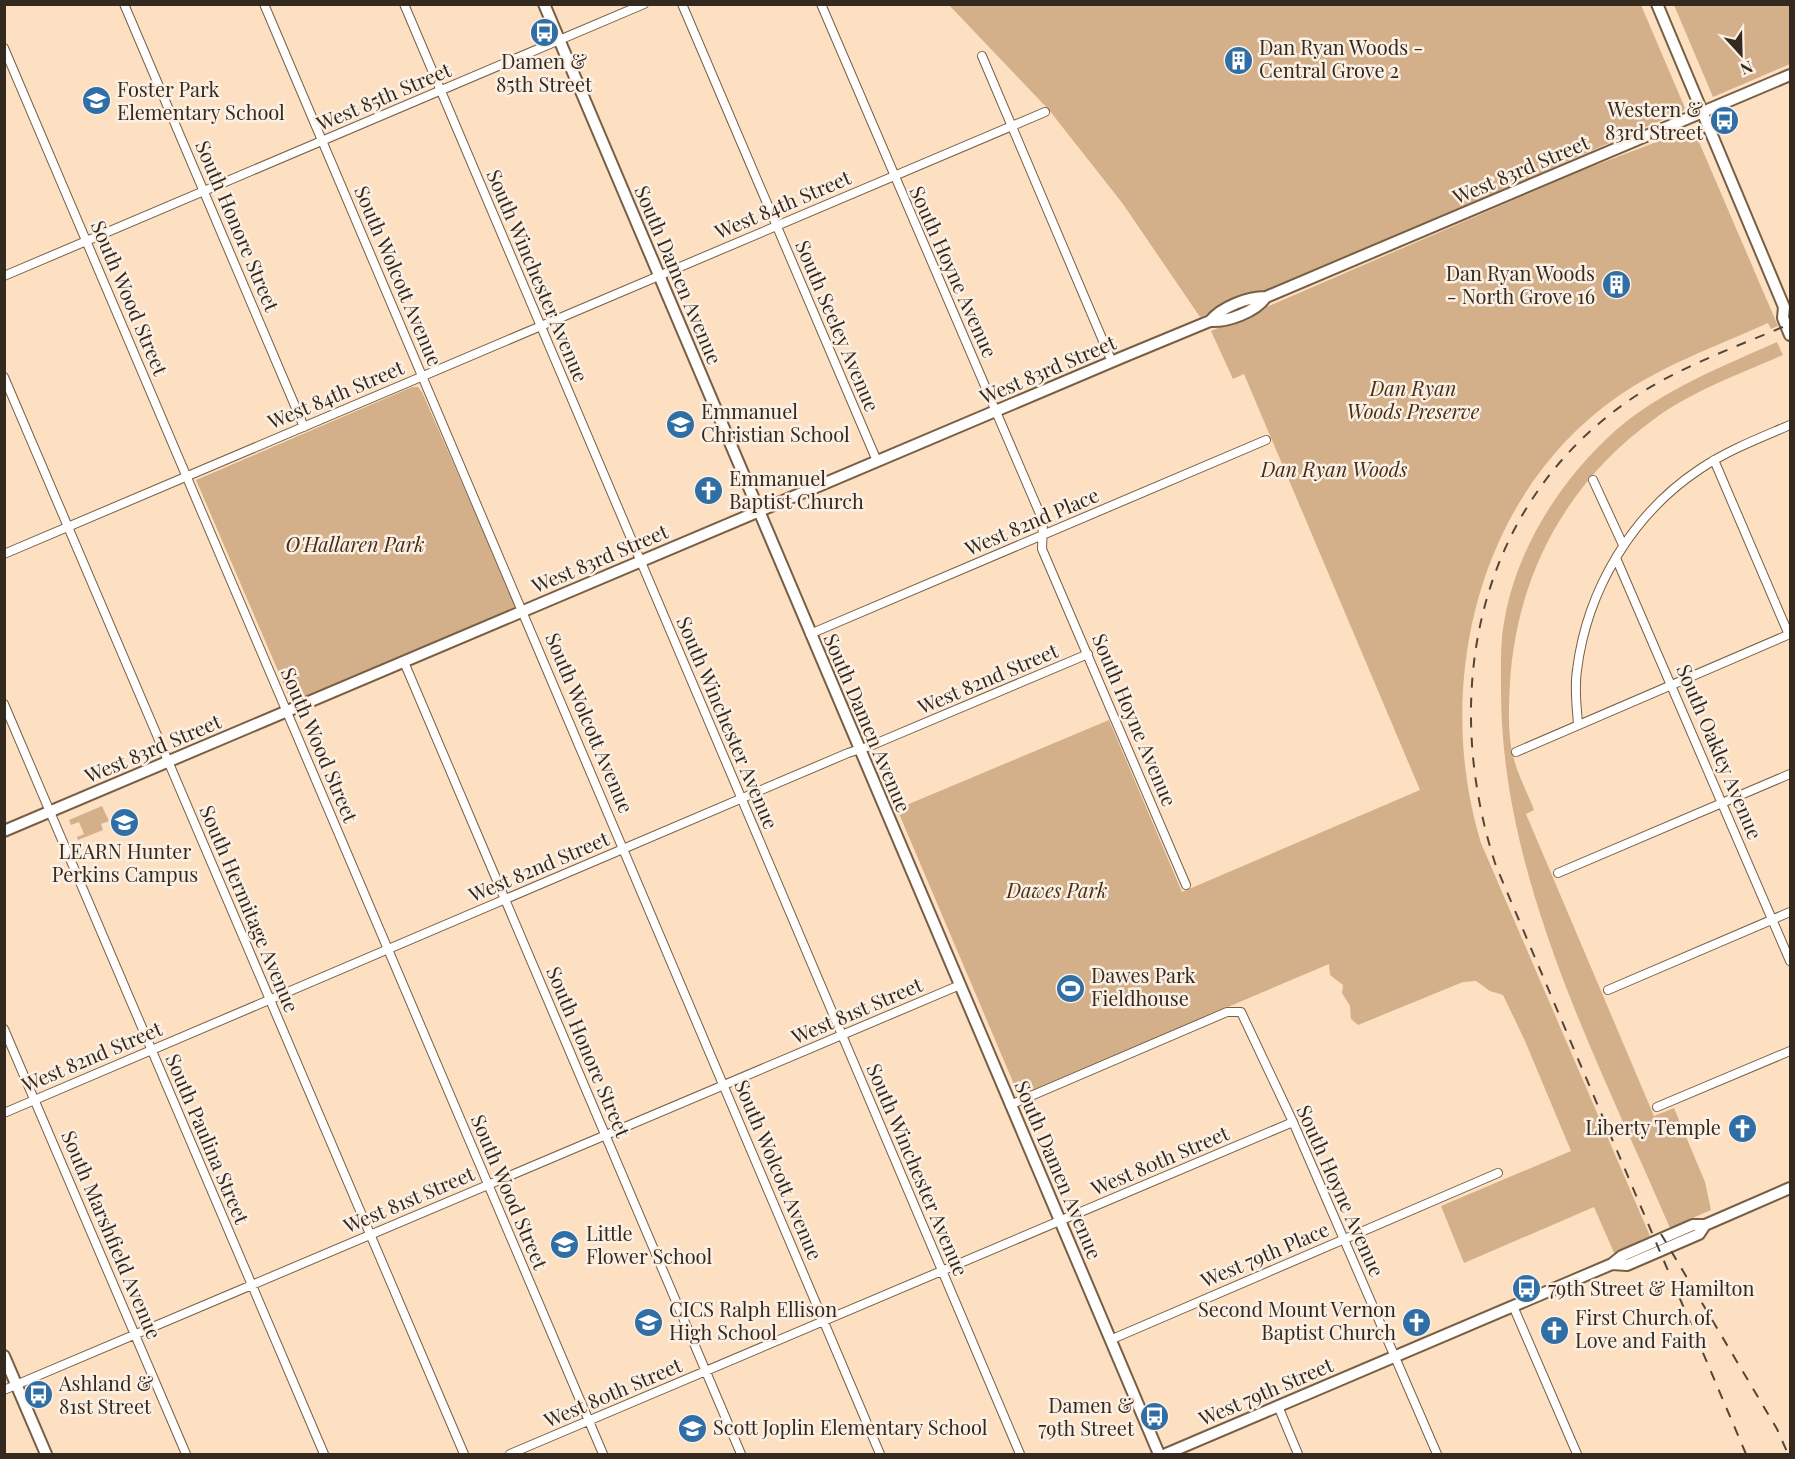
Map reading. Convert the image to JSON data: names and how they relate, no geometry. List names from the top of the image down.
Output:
{
  "streets": {
    "street": [
      "West 85th Street",
      "West 83rd Street",
      "West 84th Street",
      "South Honore Street",
      "South Hoyne Avenue",
      "South Damen Avenue",
      "South Wolcott Avenue",
      "South Winchester Avenue",
      "South Wood Street",
      "South Seeley Avenue",
      "West 82nd Place",
      "West 82nd Street",
      "South Oakley Avenue",
      "South Hermitage Avenue",
      "West 81st Street",
      "South Paulina Street",
      "West 80th Street",
      "South Marshfield Avenue",
      "West 79th Place",
      "West 79th Street"
    ]
  },
  "crossings": [
    ["West 85th Street", "South Honore Street"],
    ["West 85th Street", "South Damen Avenue"],
    ["West 85th Street", "South Wolcott Avenue"],
    ["West 85th Street", "South Winchester Avenue"],
    ["West 85th Street", "South Wood Street"],
    ["West 83rd Street", "South Honore Street"],
    ["West 83rd Street", "South Hoyne Avenue"],
    ["West 83rd Street", "South Damen Avenue"],
    ["West 83rd Street", "South Wolcott Avenue"],
    ["West 83rd Street", "South Winchester Avenue"],
    ["West 83rd Street", "South Wood Street"],
    ["West 83rd Street", "South Seeley Avenue"],
    ["West 83rd Street", "South Hermitage Avenue"],
    ["West 83rd Street", "South Paulina Street"],
    ["West 84th Street", "South Honore Street"],
    ["West 84th Street", "South Hoyne Avenue"],
    ["West 84th Street", "South Damen Avenue"],
    ["West 84th Street", "South Wolcott Avenue"],
    ["West 84th Street", "South Winchester Avenue"],
    ["West 84th Street", "South Wood Street"],
    ["West 84th Street", "South Seeley Avenue"],
    ["West 84th Street", "South Hermitage Avenue"],
    ["South Honore Street", "West 82nd Street"],
    ["South Honore Street", "West 81st Street"],
    ["South Honore Street", "West 80th Street"],
    ["South Hoyne Avenue", "South Damen Avenue"],
    ["South Hoyne Avenue", "West 82nd Place"],
    ["South Hoyne Avenue", "West 82nd Street"],
    ["South Hoyne Avenue", "West 80th Street"],
    ["South Hoyne Avenue", "West 79th Place"],
    ["South Hoyne Avenue", "West 79th Street"],
    ["South Damen Avenue", "West 82nd Place"],
    ["South Damen Avenue", "West 82nd Street"],
    ["South Damen Avenue", "West 81st Street"],
    ["South Damen Avenue", "West 80th Street"],
    ["South Damen Avenue", "West 79th Place"],
    ["South Wolcott Avenue", "West 82nd Street"],
    ["South Wolcott Avenue", "West 81st Street"],
    ["South Wolcott Avenue", "West 80th Street"],
    ["South Winchester Avenue", "West 82nd Street"],
    ["South Winchester Avenue", "West 81st Street"],
    ["South Winchester Avenue", "West 80th Street"],
    ["South Wood Street", "West 82nd Street"],
    ["South Wood Street", "West 81st Street"],
    ["South Wood Street", "West 80th Street"],
    ["West 82nd Street", "South Hermitage Avenue"],
    ["West 82nd Street", "South Paulina Street"],
    ["West 82nd Street", "South Marshfield Avenue"],
    ["South Hermitage Avenue", "West 81st Street"],
    ["West 81st Street", "South Paulina Street"],
    ["West 81st Street", "South Marshfield Avenue"]
  ],
  "parks": [
    "Dan Ryan Woods Preserve",
    "Dan Ryan Woods",
    "O'Hallaren Park",
    "Dawes Park"
  ],
  "places": {
    "bus stop": [
      "Damen & 85th Street",
      "Western & 83rd Street",
      "79th Street & Hamilton",
      "Ashland & 81st Street",
      "Damen & 79th Street"
    ],
    "building": ["Dan Ryan Woods - Central Grove 2", "Dan Ryan Woods - North Grove 16"],
    "school or university": [
      "Foster Park Elementary School",
      "Emmanuel Christian School",
      "LEARN Hunter Perkins Campus",
      "Little Flower School",
      "CICS Ralph Ellison High School",
      "Scott Joplin Elementary School"
    ],
    "church": [
      "Emmanuel Baptist Church",
      "Liberty Temple",
      "Second Mount Vernon Baptist Church",
      "First Church of Love and Faith"
    ],
    "sports": ["Dawes Park Fieldhouse"]
  },
  "north": "bottom"
}
